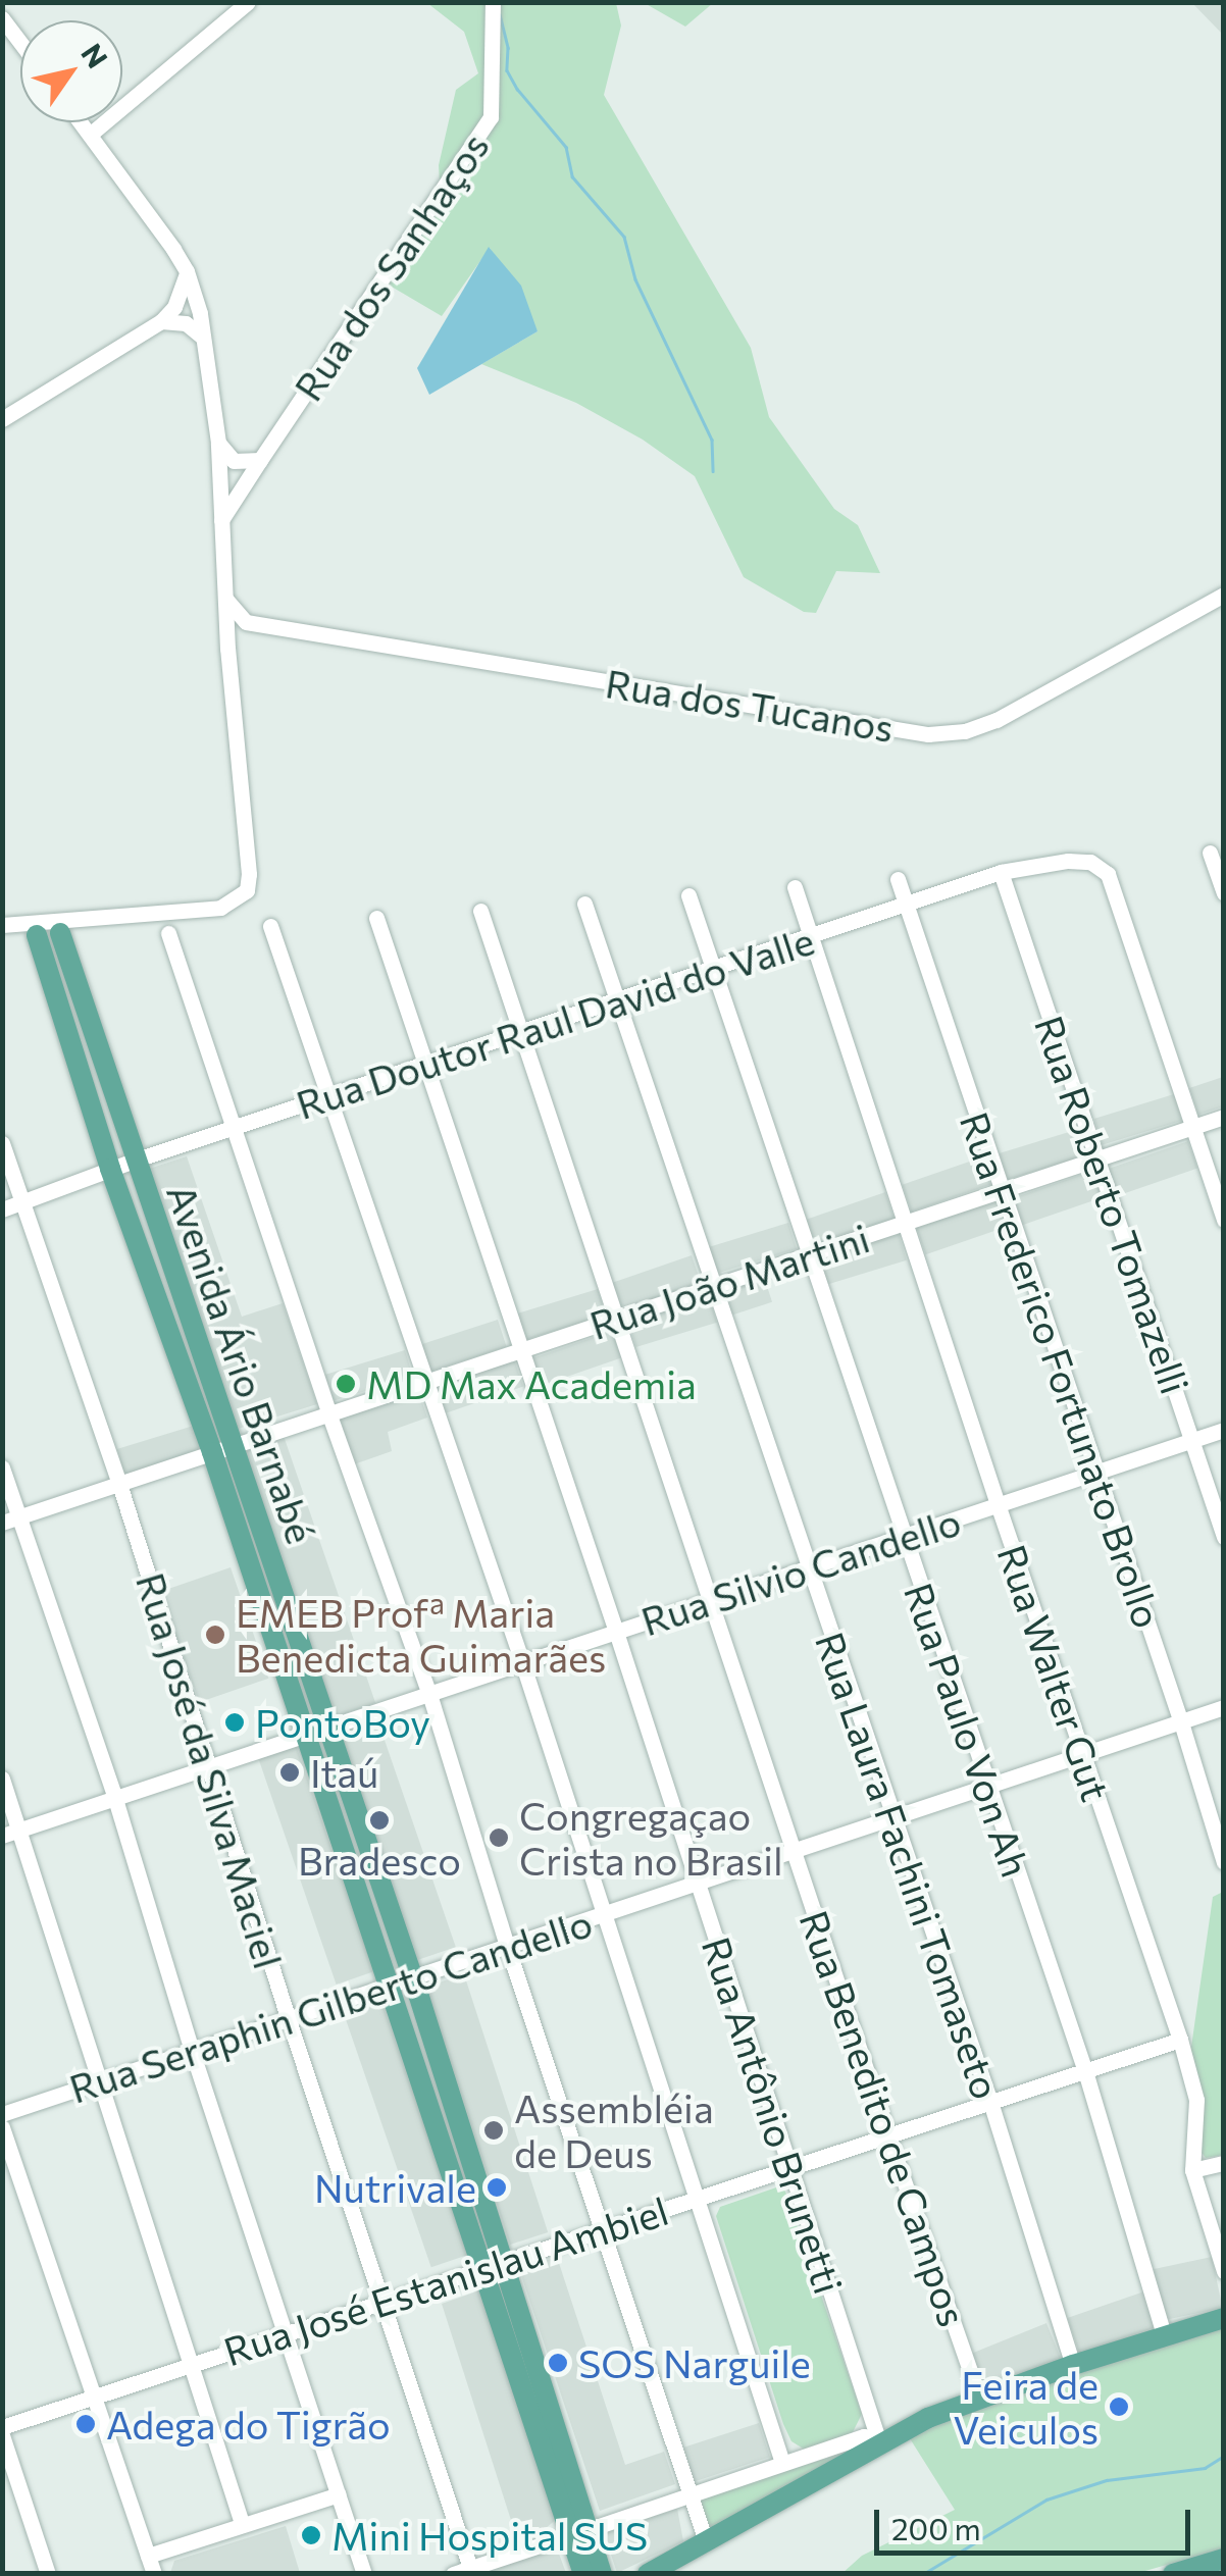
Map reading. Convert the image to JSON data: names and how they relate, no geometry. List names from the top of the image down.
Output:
{
  "streets": {
    "main road": ["Avenida Ário Barnabé"],
    "street": [
      "Rua dos Sanhaços",
      "Rua dos Tucanos",
      "Rua Doutor Raul David do Valle",
      "Rua Roberto Tomazelli",
      "Rua João Martini",
      "Rua Frederico Fortunato Brollo",
      "Rua Silvio Candello",
      "Rua Walter Gut",
      "Rua Paulo Von Ah",
      "Rua José da Silva Maciel",
      "Rua Laura Fachini Tomaseto",
      "Rua Seraphin Gilberto Candello",
      "Rua Antônio Brunetti",
      "Rua Benedito de Campos",
      "Rua José Estanislau Ambiel"
    ]
  },
  "crossings": [
    ["Rua Doutor Raul David do Valle", "Rua Roberto Tomazelli"],
    ["Rua Doutor Raul David do Valle", "Rua João Martini"],
    ["Rua Doutor Raul David do Valle", "Avenida Ário Barnabé"],
    ["Rua Doutor Raul David do Valle", "Rua Frederico Fortunato Brollo"],
    ["Rua Doutor Raul David do Valle", "Rua Walter Gut"],
    ["Rua Doutor Raul David do Valle", "Rua Paulo Von Ah"],
    ["Rua Doutor Raul David do Valle", "Rua José da Silva Maciel"],
    ["Rua Doutor Raul David do Valle", "Rua Laura Fachini Tomaseto"],
    ["Rua Doutor Raul David do Valle", "Rua Antônio Brunetti"],
    ["Rua Doutor Raul David do Valle", "Rua Benedito de Campos"],
    ["Rua Roberto Tomazelli", "Rua João Martini"],
    ["Rua Roberto Tomazelli", "Rua Silvio Candello"],
    ["Rua João Martini", "Avenida Ário Barnabé"],
    ["Rua João Martini", "Rua Frederico Fortunato Brollo"],
    ["Rua João Martini", "Rua Walter Gut"],
    ["Rua João Martini", "Rua Paulo Von Ah"],
    ["Rua João Martini", "Rua José da Silva Maciel"],
    ["Rua João Martini", "Rua Laura Fachini Tomaseto"],
    ["Rua João Martini", "Rua Antônio Brunetti"],
    ["Rua João Martini", "Rua Benedito de Campos"],
    ["Avenida Ário Barnabé", "Rua Silvio Candello"],
    ["Avenida Ário Barnabé", "Rua Seraphin Gilberto Candello"],
    ["Avenida Ário Barnabé", "Rua José Estanislau Ambiel"],
    ["Rua Frederico Fortunato Brollo", "Rua Silvio Candello"],
    ["Rua Frederico Fortunato Brollo", "Rua Seraphin Gilberto Candello"],
    ["Rua Silvio Candello", "Rua Walter Gut"],
    ["Rua Silvio Candello", "Rua Paulo Von Ah"],
    ["Rua Silvio Candello", "Rua José da Silva Maciel"],
    ["Rua Silvio Candello", "Rua Laura Fachini Tomaseto"],
    ["Rua Silvio Candello", "Rua Antônio Brunetti"],
    ["Rua Silvio Candello", "Rua Benedito de Campos"],
    ["Rua Walter Gut", "Rua Seraphin Gilberto Candello"],
    ["Rua Walter Gut", "Rua José Estanislau Ambiel"],
    ["Rua Paulo Von Ah", "Rua Seraphin Gilberto Candello"],
    ["Rua Paulo Von Ah", "Rua José Estanislau Ambiel"],
    ["Rua José da Silva Maciel", "Rua Seraphin Gilberto Candello"],
    ["Rua José da Silva Maciel", "Rua José Estanislau Ambiel"],
    ["Rua Laura Fachini Tomaseto", "Rua Seraphin Gilberto Candello"],
    ["Rua Laura Fachini Tomaseto", "Rua José Estanislau Ambiel"],
    ["Rua Seraphin Gilberto Candello", "Rua Antônio Brunetti"],
    ["Rua Seraphin Gilberto Candello", "Rua Benedito de Campos"],
    ["Rua Antônio Brunetti", "Rua José Estanislau Ambiel"],
    ["Rua Benedito de Campos", "Rua José Estanislau Ambiel"]
  ],
  "places": [
    "MD Max Academia",
    "EMEB Profª Maria Benedicta Guimarães",
    "PontoBoy",
    "Itaú",
    "Bradesco",
    "Congregaçao Crista no Brasil",
    "Assembléia de Deus",
    "Nutrivale",
    "SOS Narguile",
    "Feira de Veiculos",
    "Adega do Tigrão",
    "Mini Hospital SUS"
  ],
  "scale_bar": "200 m",
  "north": "top right"
}
